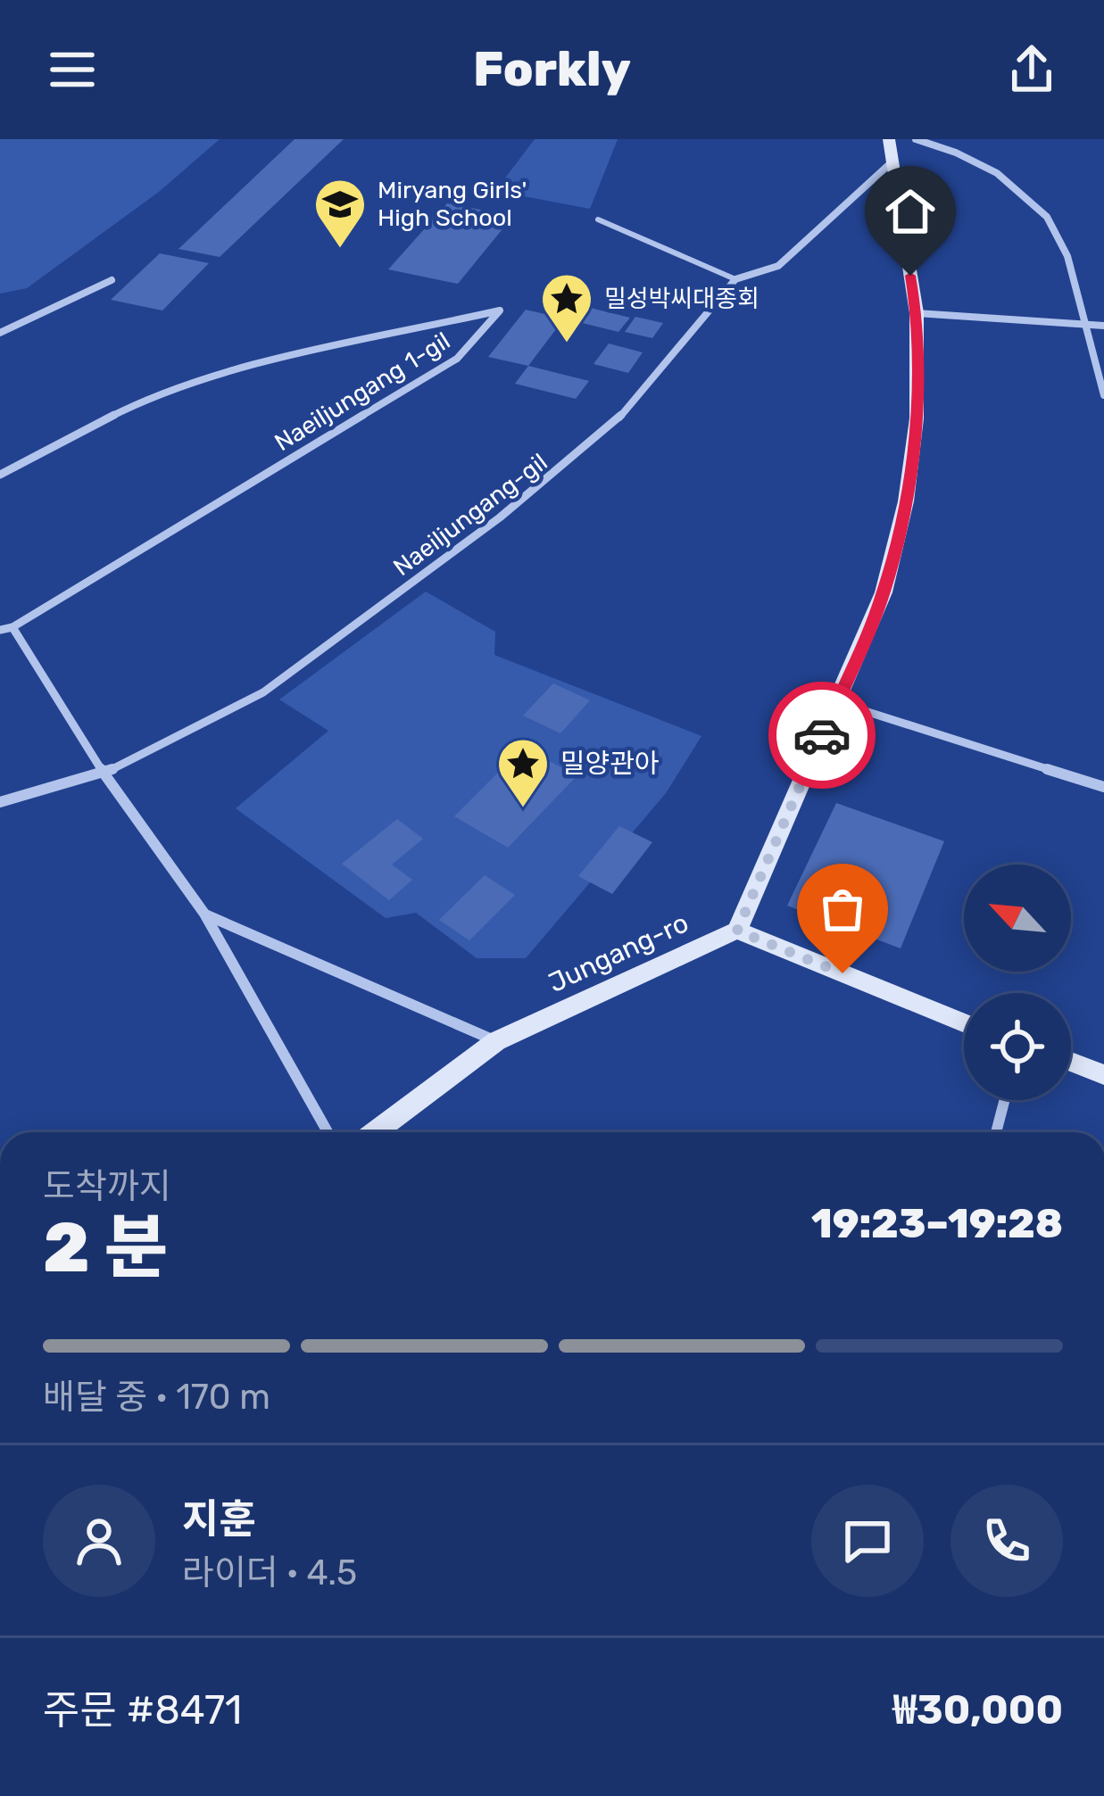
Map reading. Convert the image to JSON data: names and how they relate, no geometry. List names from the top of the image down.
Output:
{
  "streets": {
    "main road": ["Jungang-ro"],
    "street": ["Naeiljungang 1-gil", "Naeiljungang-gil"]
  },
  "places": {
    "school or university": ["Miryang Girls' High School"],
    "place": ["밀성박씨대종회", "밀양관아"]
  },
  "north": "top left",
  "page": {
    "header": "Forkly",
    "heading": ["2 분", "도착까지", "19:23–19:28"],
    "panel": [
      "지훈",
      "라이더 · 4.5",
      "주문 #8471",
      "₩30,000"
    ],
    "bar": "배달 중 · 170 m"
  }
}
